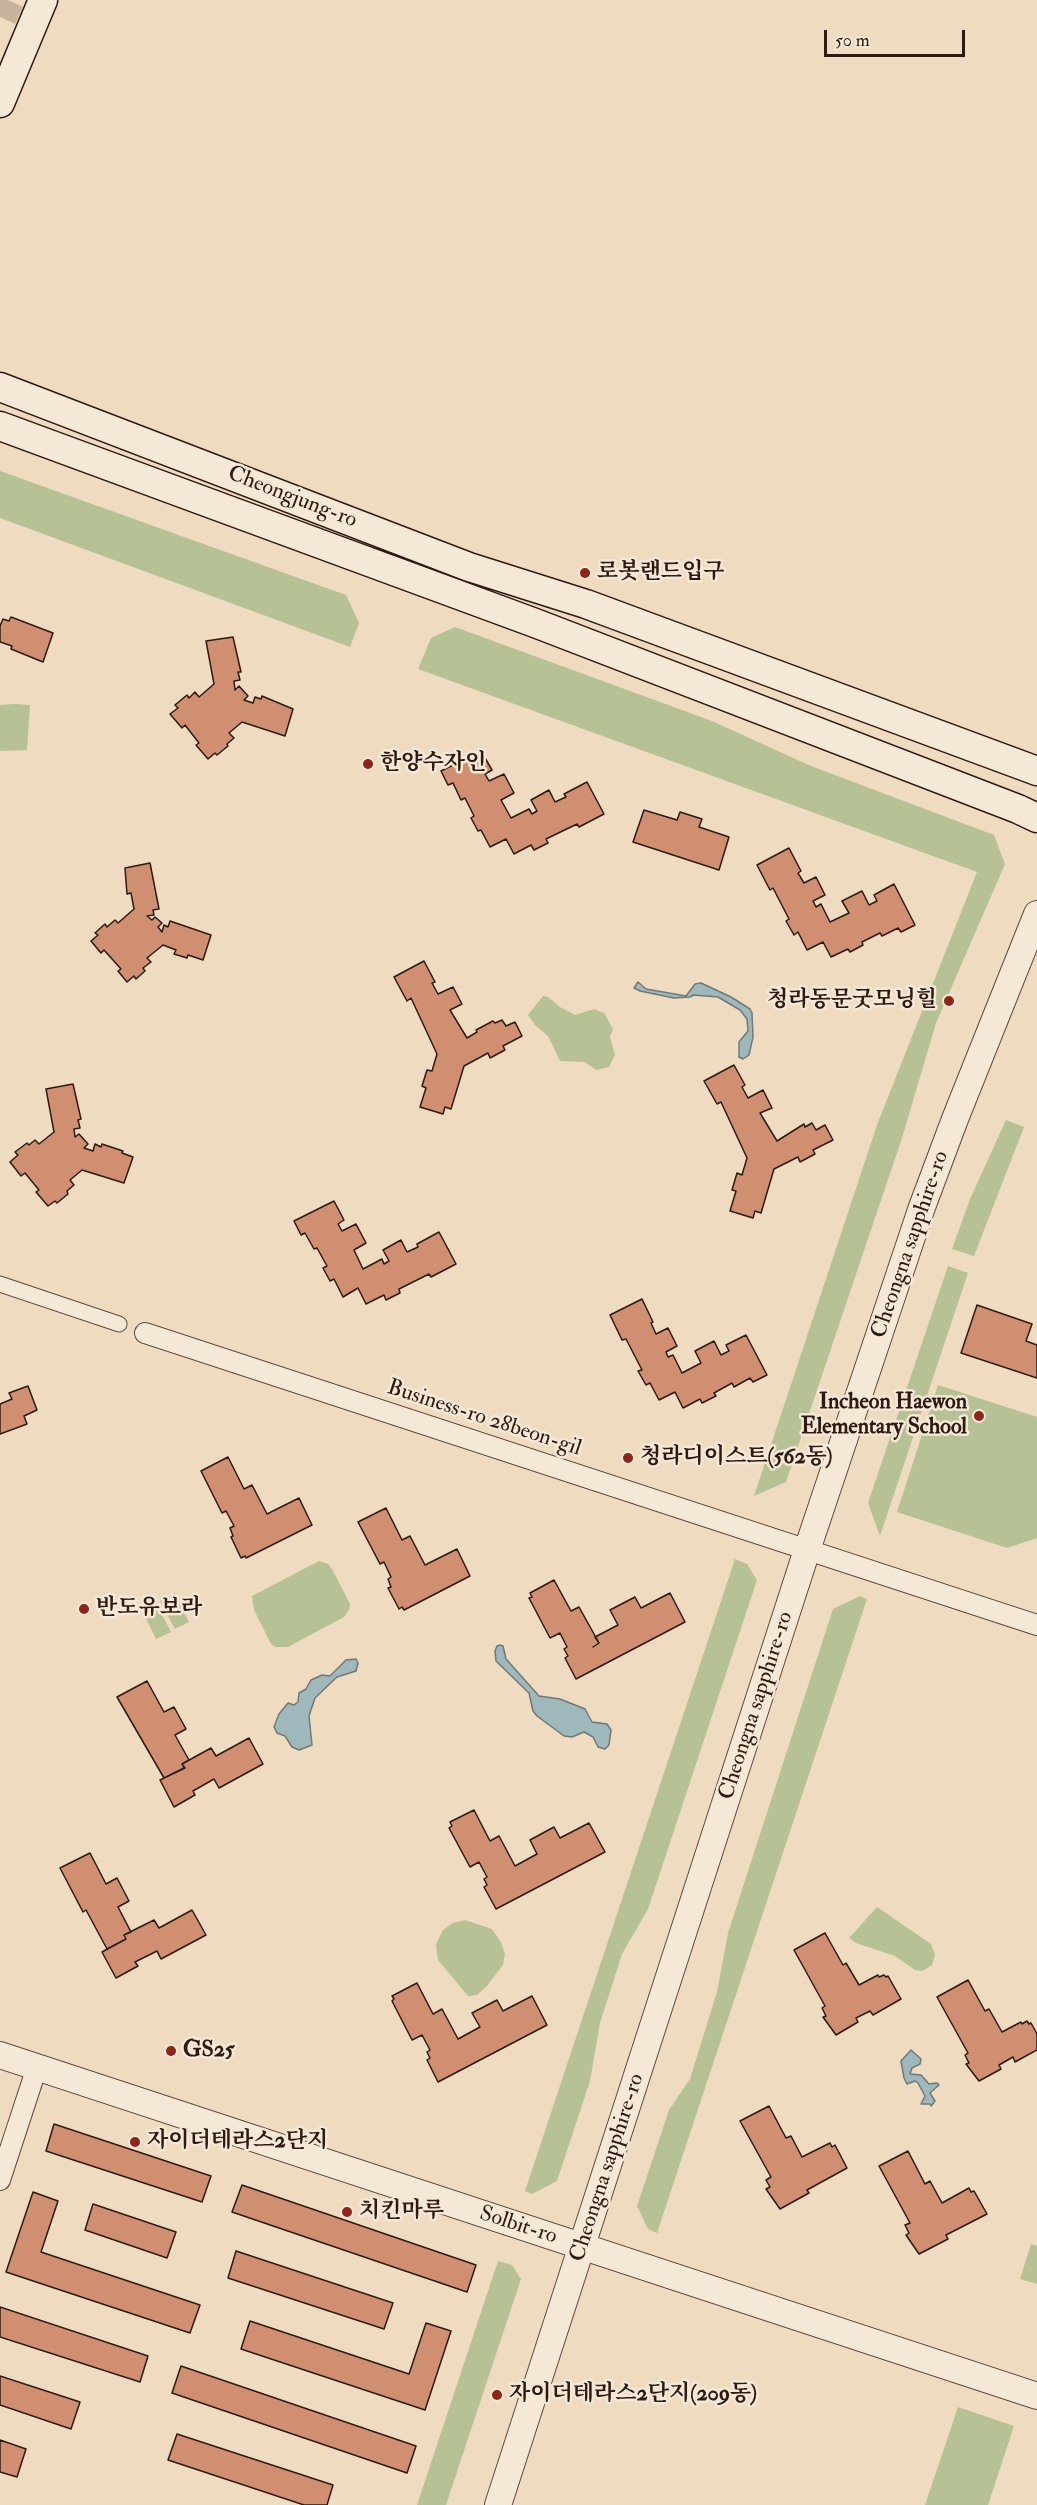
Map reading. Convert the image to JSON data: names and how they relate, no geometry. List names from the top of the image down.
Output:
{
  "streets": {
    "main road": ["Cheongjung-ro"],
    "street": ["Cheongna sapphire-ro", "Business-ro 28beon-gil", "Solbit-ro"]
  },
  "crossings": [
    ["Cheongna sapphire-ro", "Business-ro 28beon-gil"],
    ["Cheongna sapphire-ro", "Solbit-ro"]
  ],
  "places": [
    "로봇랜드입구",
    "한양수자인",
    "청라동문굿모닝힐",
    "Incheon Haewon Elementary School",
    "청라디이스트(562동)",
    "반도유보라",
    "GS25",
    "자이더테라스2단지",
    "치킨마루",
    "자이더테라스2단지(209동)"
  ],
  "scale_bar": "50 m"
}
